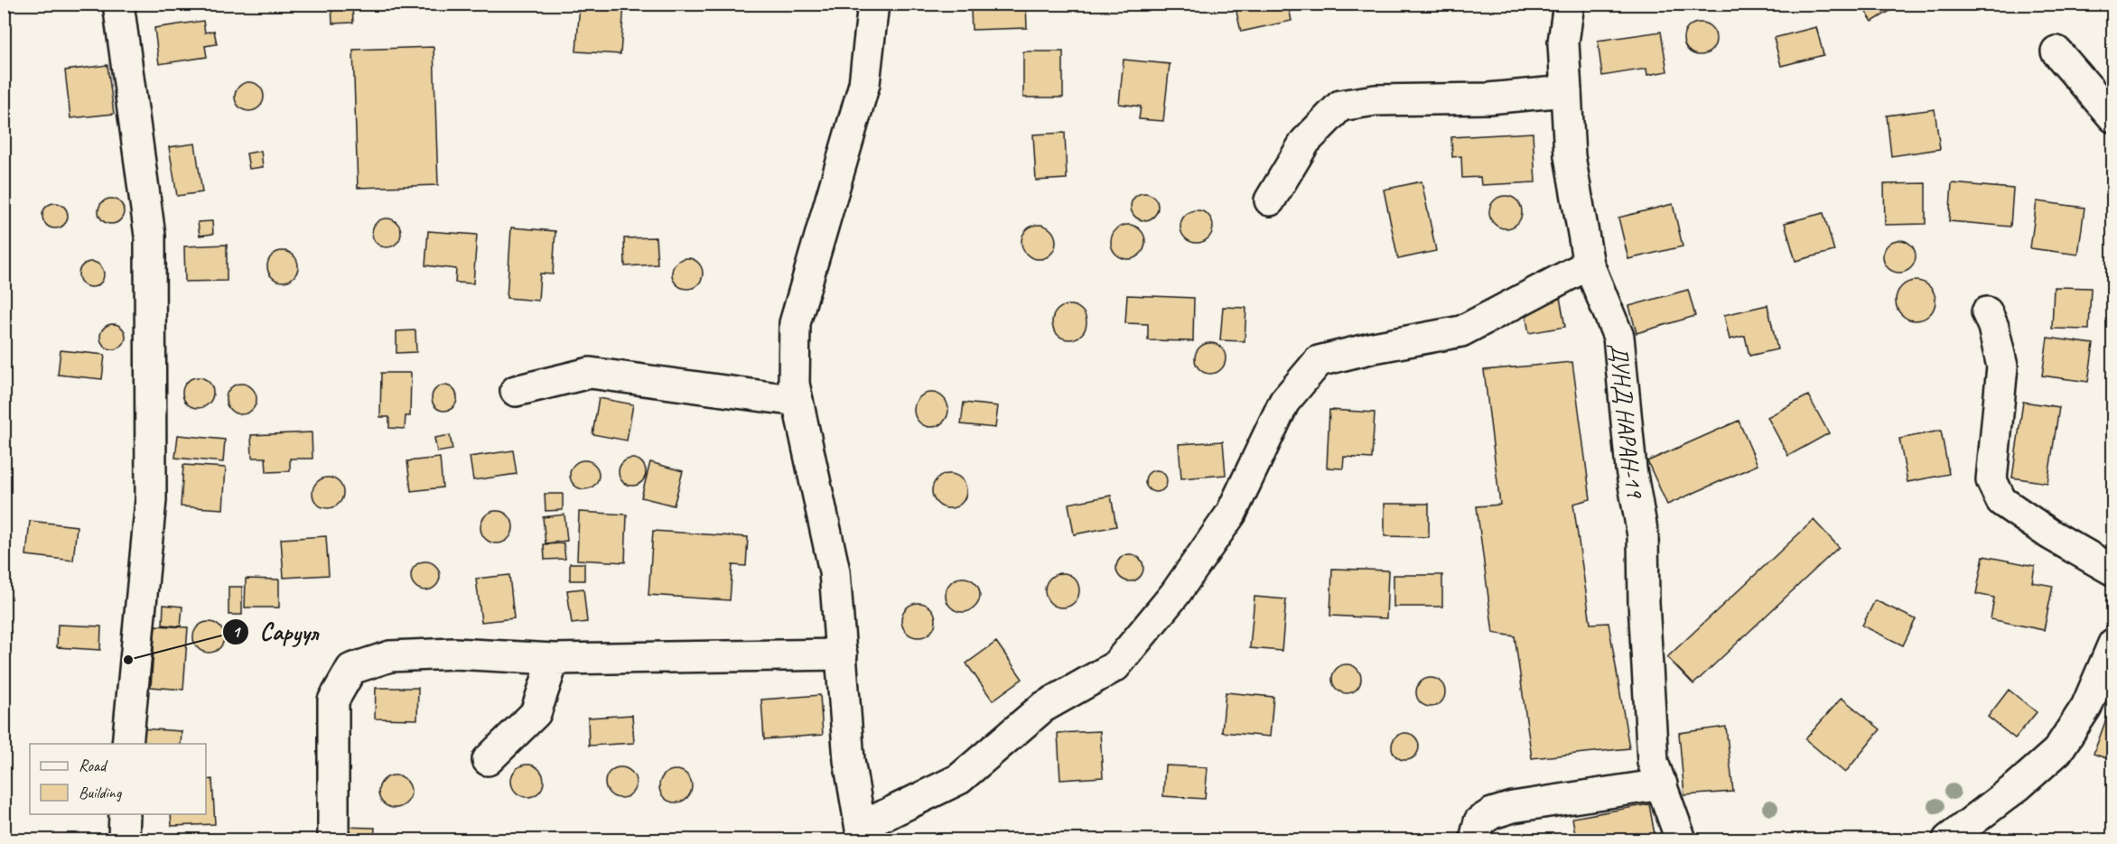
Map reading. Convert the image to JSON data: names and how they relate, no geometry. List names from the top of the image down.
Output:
{
  "streets": {
    "street": ["ДУНД НАРАН-19"]
  },
  "places": ["Саруул"],
  "legend": ["Road", "Building"]
}
